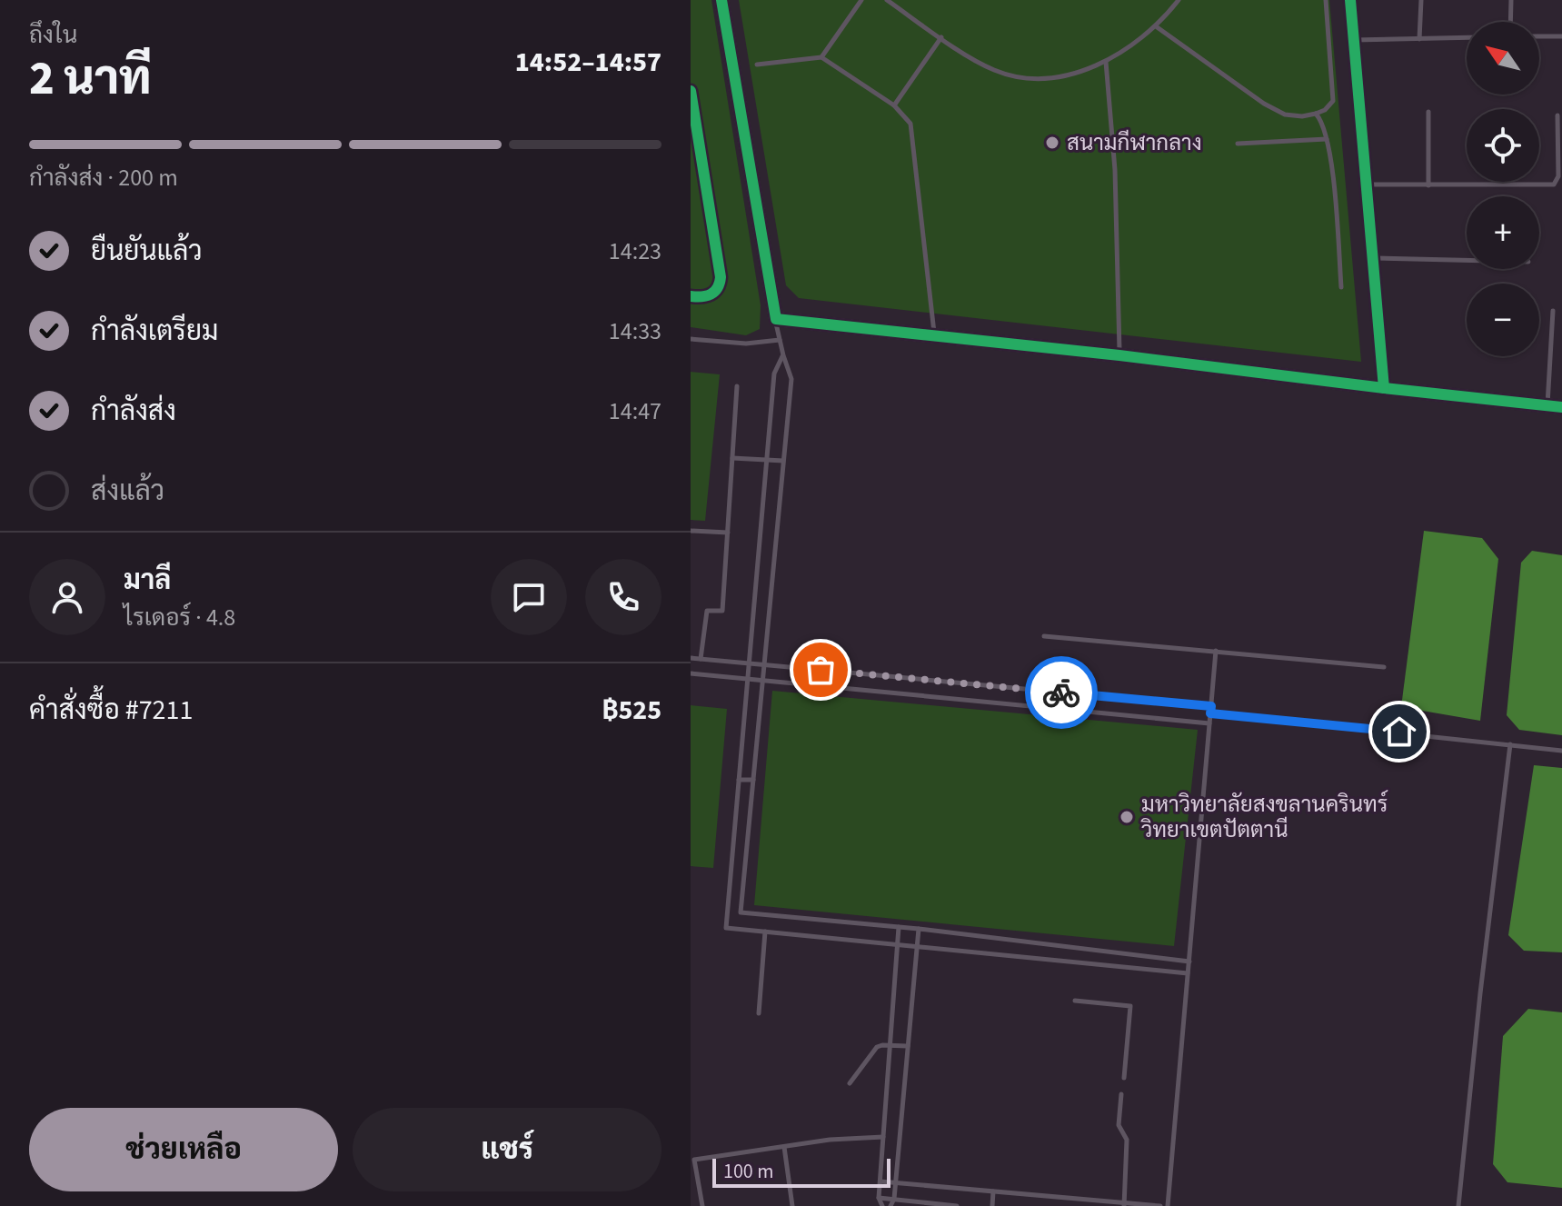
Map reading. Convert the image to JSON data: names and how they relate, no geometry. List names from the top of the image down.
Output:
{
  "places": ["สนามกีฬากลาง", "มหาวิทยาลัยสงขลานครินทร์ วิทยาเขตปัตตานี"],
  "scale_bar": "100 m",
  "north": "top left",
  "page": {
    "heading": ["2 นาที", "ถึงใน", "14:52–14:57"],
    "panel": [
      "มาลี",
      "ไรเดอร์ · 4.8",
      "คำสั่งซื้อ #7211",
      "฿525"
    ],
    "map_buttons": ["+", "−"],
    "bar": "กำลังส่ง · 200 m",
    "list": [
      ["ยืนยันแล้ว", "14:23"],
      ["กำลังเตรียม", "14:33"],
      ["กำลังส่ง", "14:47"],
      "ส่งแล้ว"
    ],
    "buttons": ["ช่วยเหลือ", "แชร์"],
    "scale": "100 m"
  }
}
